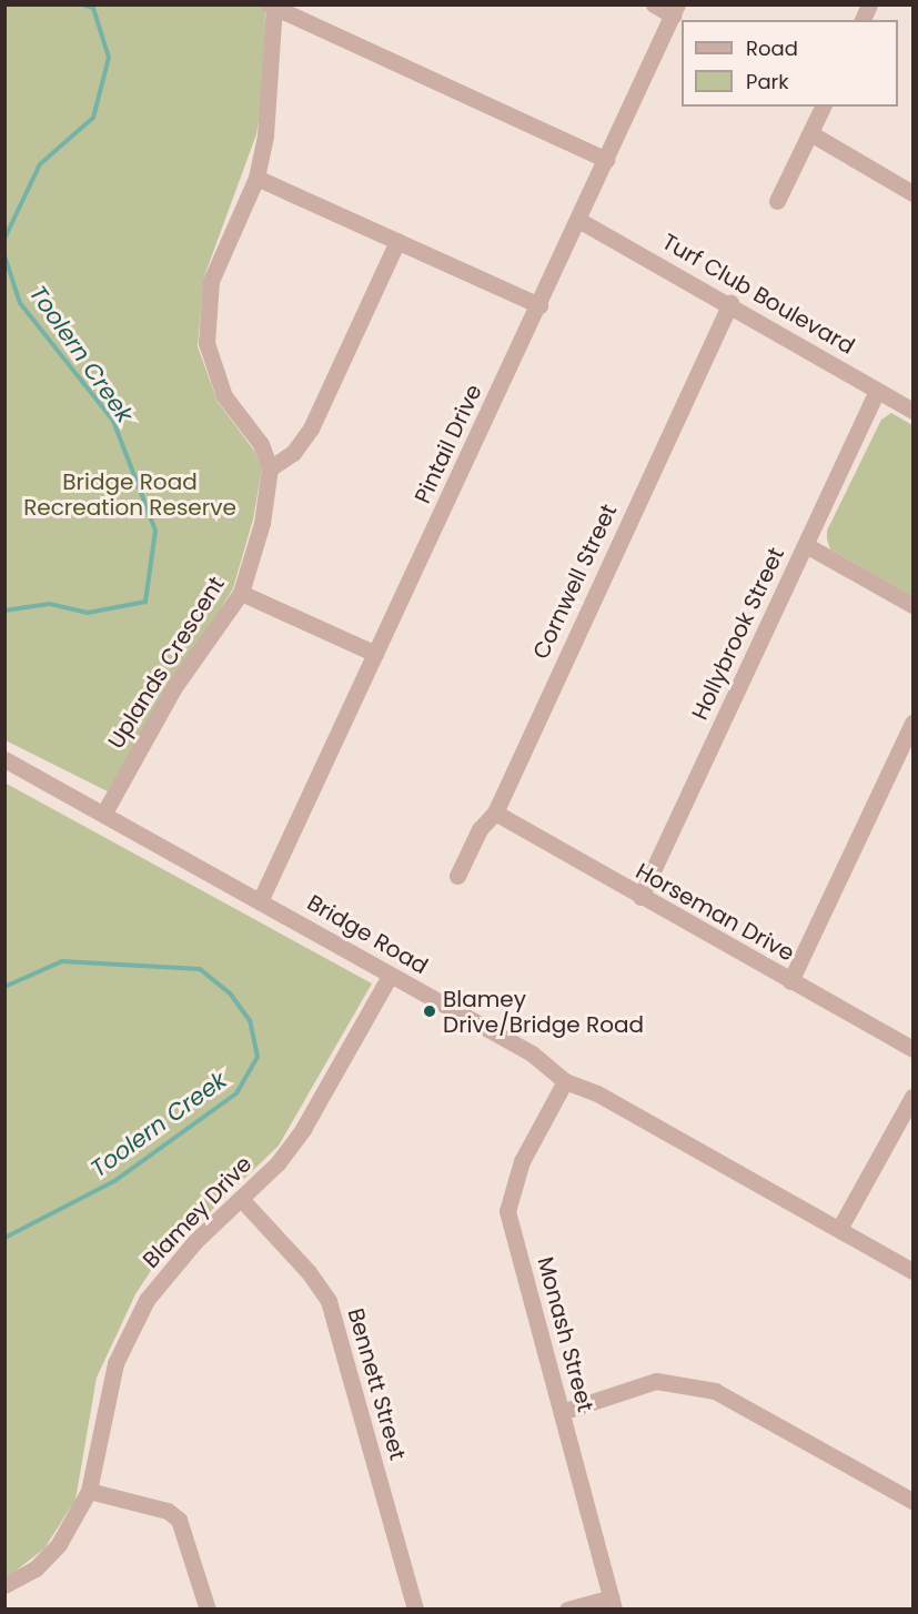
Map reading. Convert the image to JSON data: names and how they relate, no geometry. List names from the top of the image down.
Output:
{
  "streets": {
    "street": [
      "Turf Club Boulevard",
      "Pintail Drive",
      "Cornwell Street",
      "Hollybrook Street",
      "Uplands Crescent",
      "Horseman Drive",
      "Bridge Road",
      "Blamey Drive",
      "Monash Street",
      "Bennett Street"
    ]
  },
  "crossings": [
    ["Turf Club Boulevard", "Pintail Drive"],
    ["Turf Club Boulevard", "Cornwell Street"],
    ["Turf Club Boulevard", "Hollybrook Street"],
    ["Pintail Drive", "Bridge Road"],
    ["Cornwell Street", "Horseman Drive"],
    ["Hollybrook Street", "Horseman Drive"],
    ["Uplands Crescent", "Bridge Road"],
    ["Bridge Road", "Blamey Drive"],
    ["Bridge Road", "Monash Street"],
    ["Blamey Drive", "Bennett Street"]
  ],
  "water": ["Toolern Creek"],
  "parks": ["Bridge Road Recreation Reserve"],
  "places": ["Blamey Drive/Bridge Road"],
  "legend": ["Road", "Park"]
}
